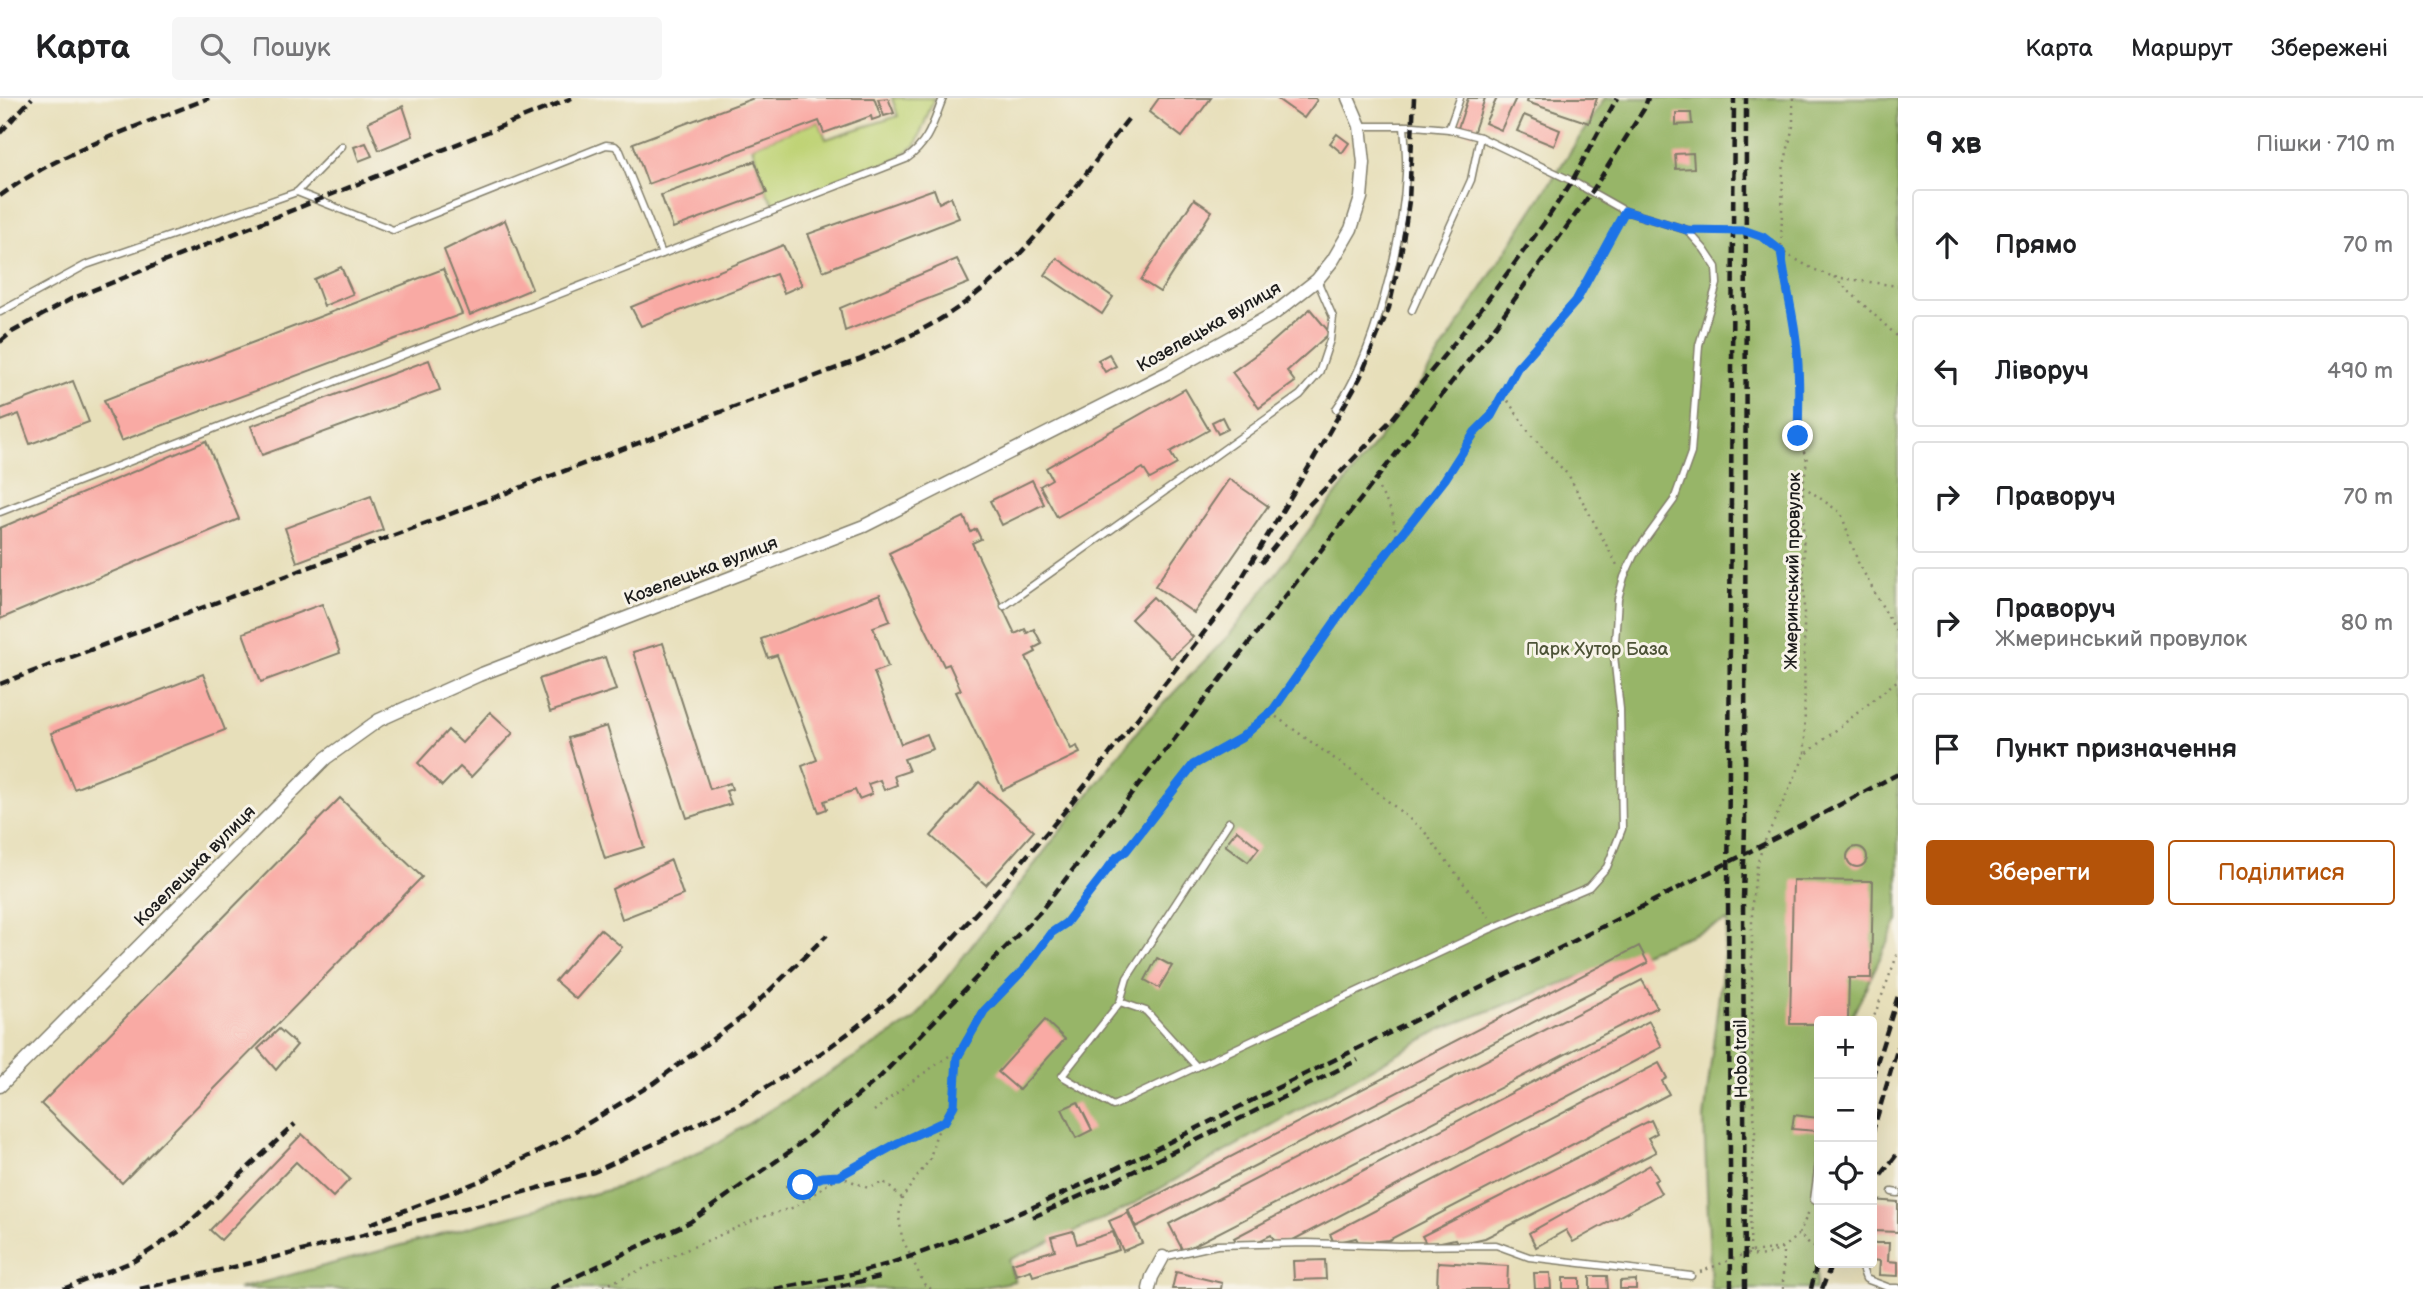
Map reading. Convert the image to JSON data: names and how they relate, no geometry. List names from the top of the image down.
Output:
{
  "streets": {
    "street": ["Козелецька вулиця"],
    "path": ["Жмеринський провулок", "Hobo trail"]
  },
  "crossings": [
    ["Жмеринський провулок", "Hobo trail"]
  ],
  "parks": ["Парк Хутор База"],
  "page": {
    "header": "Карта",
    "search": "Пошук",
    "nav": ["Карта", "Маршрут", "Збережені"],
    "heading": ["9 хв", "Пішки · 710 m"],
    "list": [
      ["Прямо", "70 m"],
      ["Ліворуч", "490 m"],
      ["Праворуч", "70 m"],
      ["Праворуч", "Жмеринський провулок", "80 m"],
      "Пункт призначення"
    ],
    "buttons": ["Зберегти", "Поділитися"],
    "map_buttons": ["+", "−"]
  }
}
